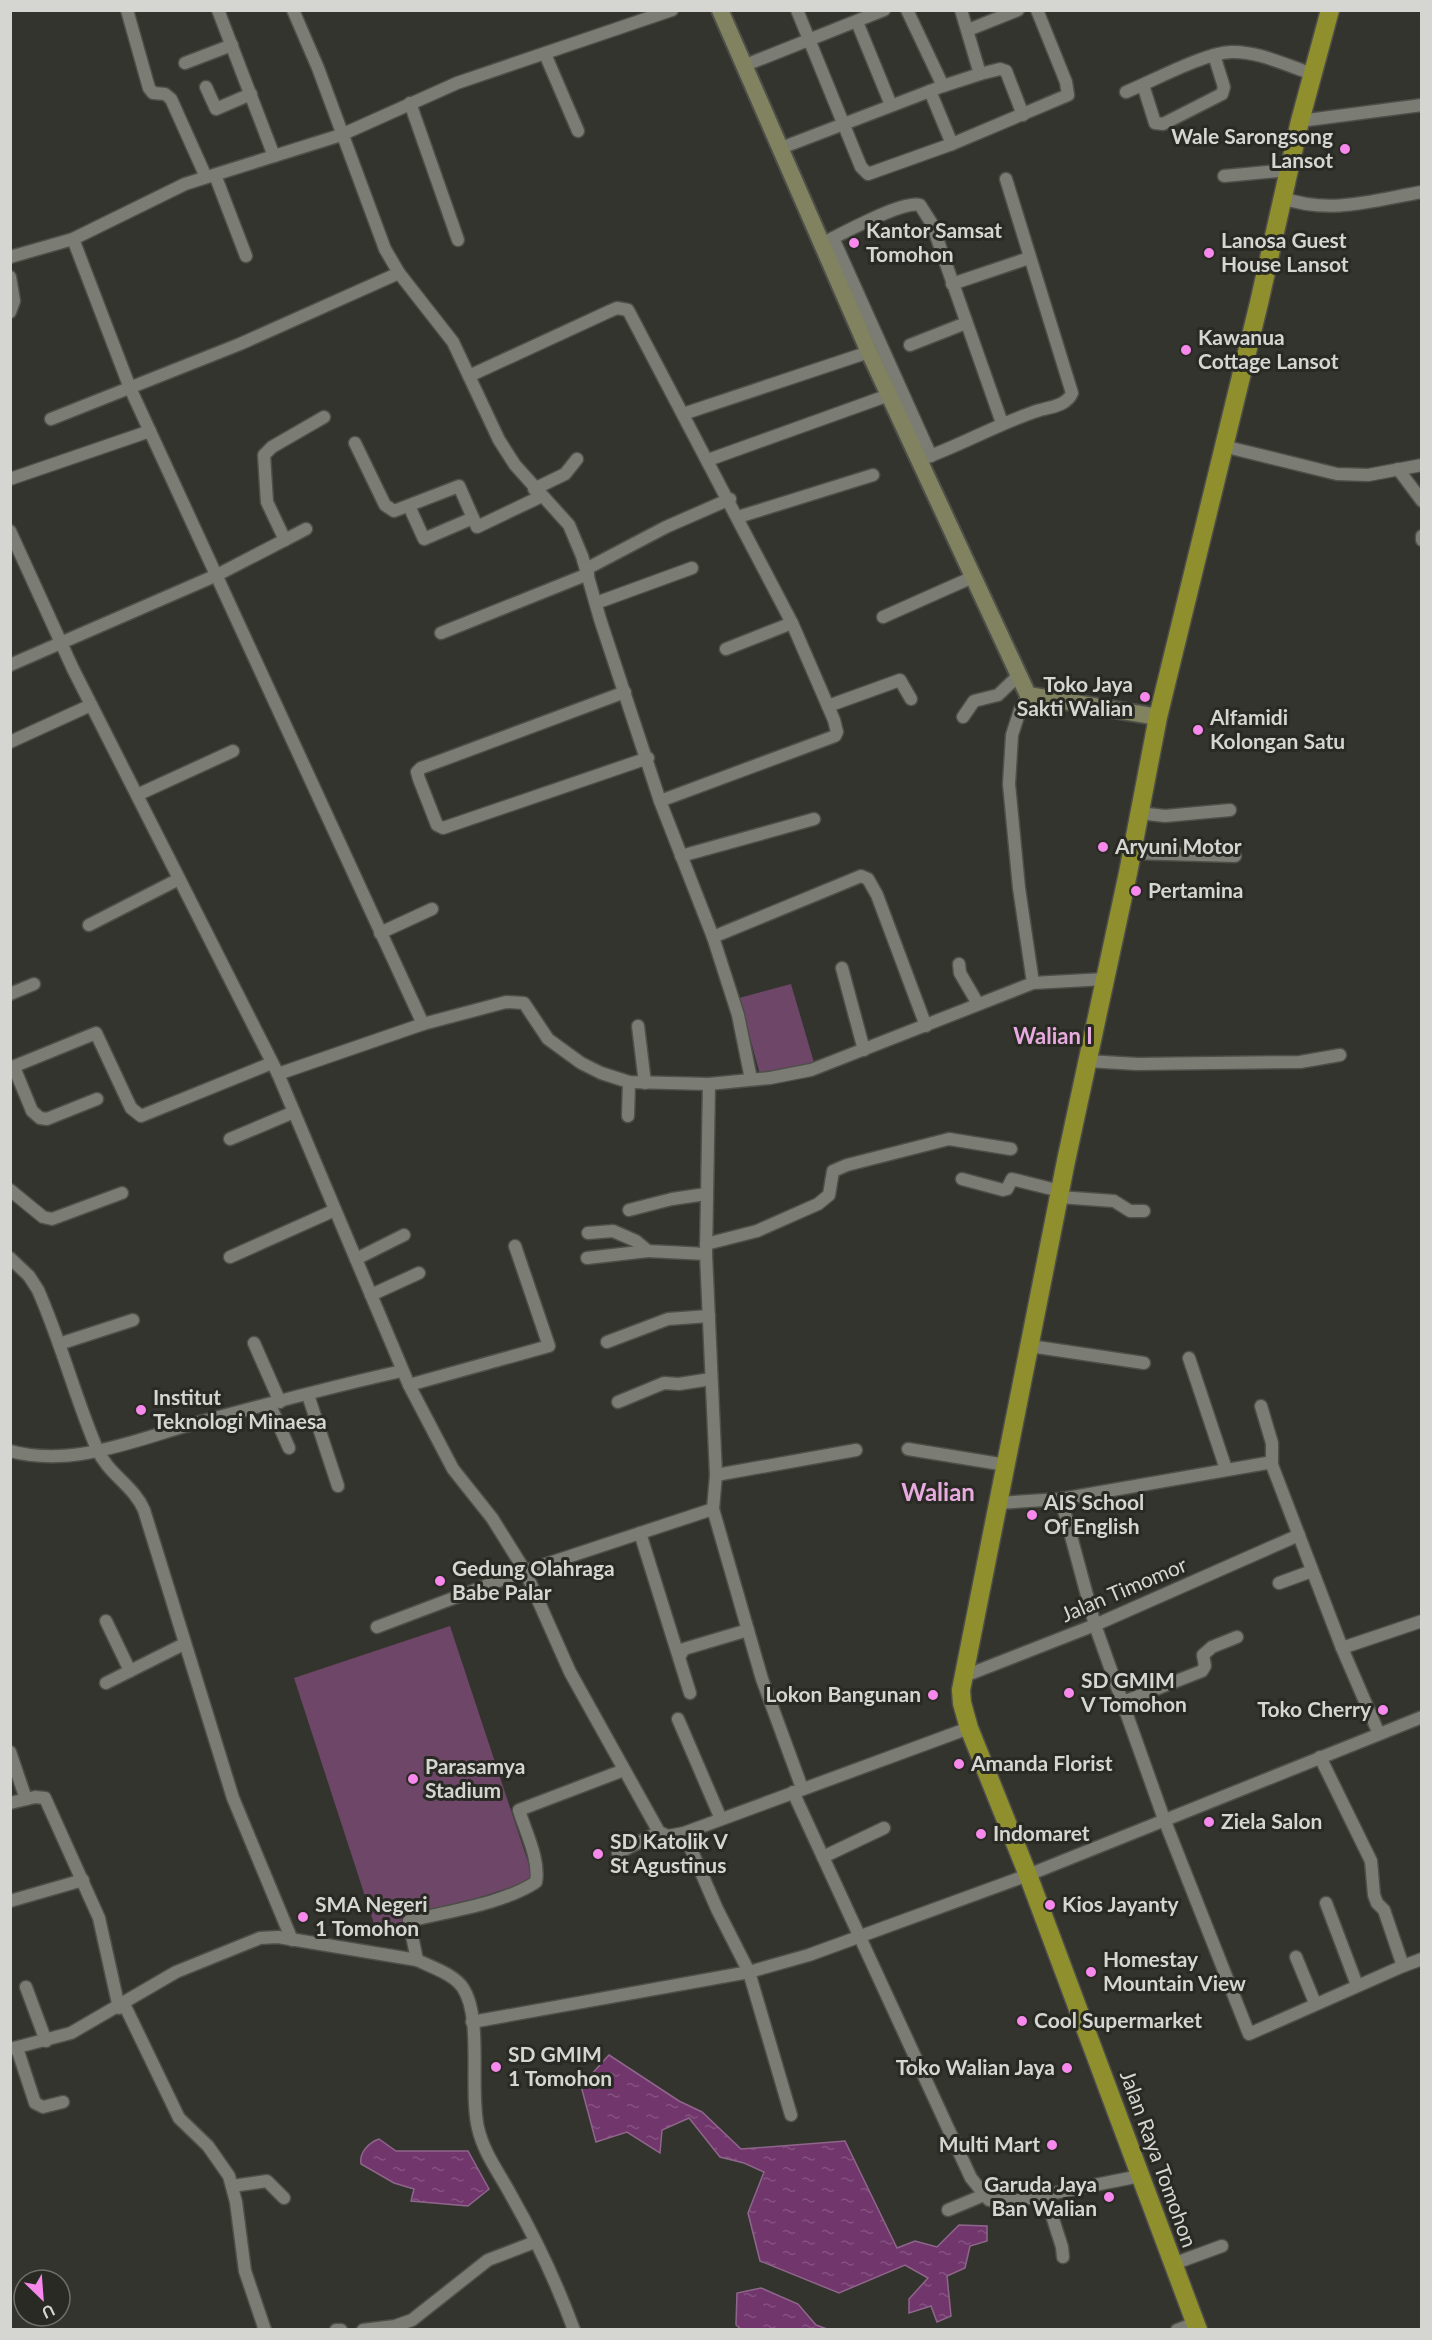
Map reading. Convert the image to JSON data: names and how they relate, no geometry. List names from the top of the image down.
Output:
{
  "streets": {
    "highway": ["Jalan Raya Tomohon"],
    "street": ["Jalan Timomor"]
  },
  "crossings": [
    ["Jalan Timomor", "Jalan Raya Tomohon"]
  ],
  "districts": ["Walian I", "Walian"],
  "places": [
    "Wale Sarongsong Lansot",
    "Kantor Samsat Tomohon",
    "Lanosa Guest House Lansot",
    "Kawanua Cottage Lansot",
    "Toko Jaya Sakti Walian",
    "Alfamidi Kolongan Satu",
    "Aryuni Motor",
    "Pertamina",
    "Institut Teknologi Minaesa",
    "AIS School Of English",
    "Gedung Olahraga Babe Palar",
    "SD GMIM V Tomohon",
    "Lokon Bangunan",
    "Toko Cherry",
    "Amanda Florist",
    "Parasamya Stadium",
    "Ziela Salon",
    "Indomaret",
    "SD Katolik V St Agustinus",
    "Kios Jayanty",
    "SMA Negeri 1 Tomohon",
    "Homestay Mountain View",
    "Cool Supermarket",
    "SD GMIM 1 Tomohon",
    "Toko Walian Jaya",
    "Multi Mart",
    "Garuda Jaya Ban Walian"
  ],
  "north": "bottom right"
}
